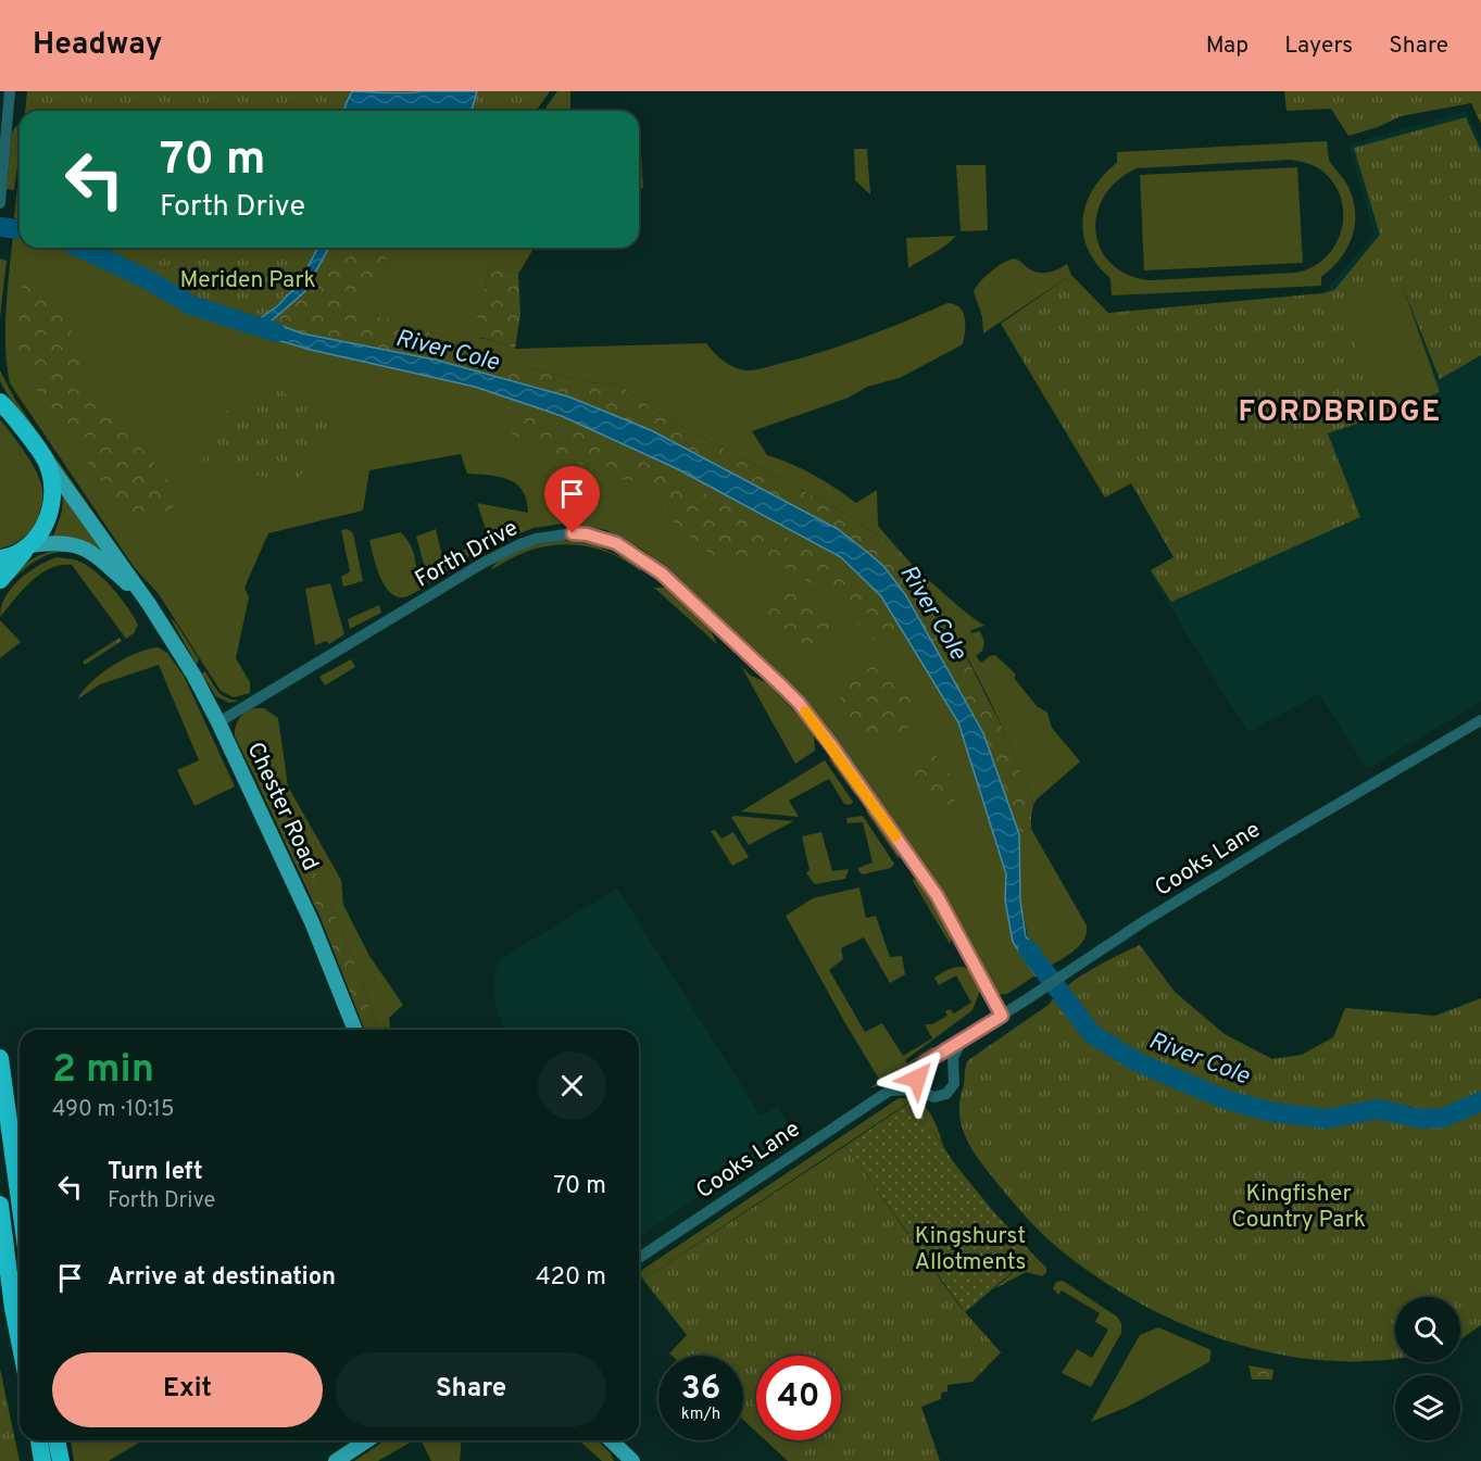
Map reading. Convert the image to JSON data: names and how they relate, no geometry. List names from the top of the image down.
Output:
{
  "streets": {
    "main road": ["Chester Road"],
    "street": ["Forth Drive", "Cooks Lane"]
  },
  "crossings": [
    ["Forth Drive", "Chester Road"],
    ["Forth Drive", "Cooks Lane"]
  ],
  "districts": ["FORDBRIDGE"],
  "water": ["River Cole"],
  "parks": ["Meriden Park", "Kingfisher Country Park", "Kingshurst Allotments"],
  "page": {
    "header": "Headway",
    "nav": ["Map", "Layers", "Share"],
    "turn": ["70 m", "Forth Drive"],
    "heading": ["2 min", "490 m · 10:15"],
    "list": [
      {
        "name": "Turn left",
        "note": "Forth Drive",
        "value": "70 m"
      },
      {
        "name": "Arrive at destination",
        "value": "420 m"
      }
    ],
    "buttons": ["Exit", "Share"],
    "speed": "36 km/h",
    "limit": "40"
  }
}
